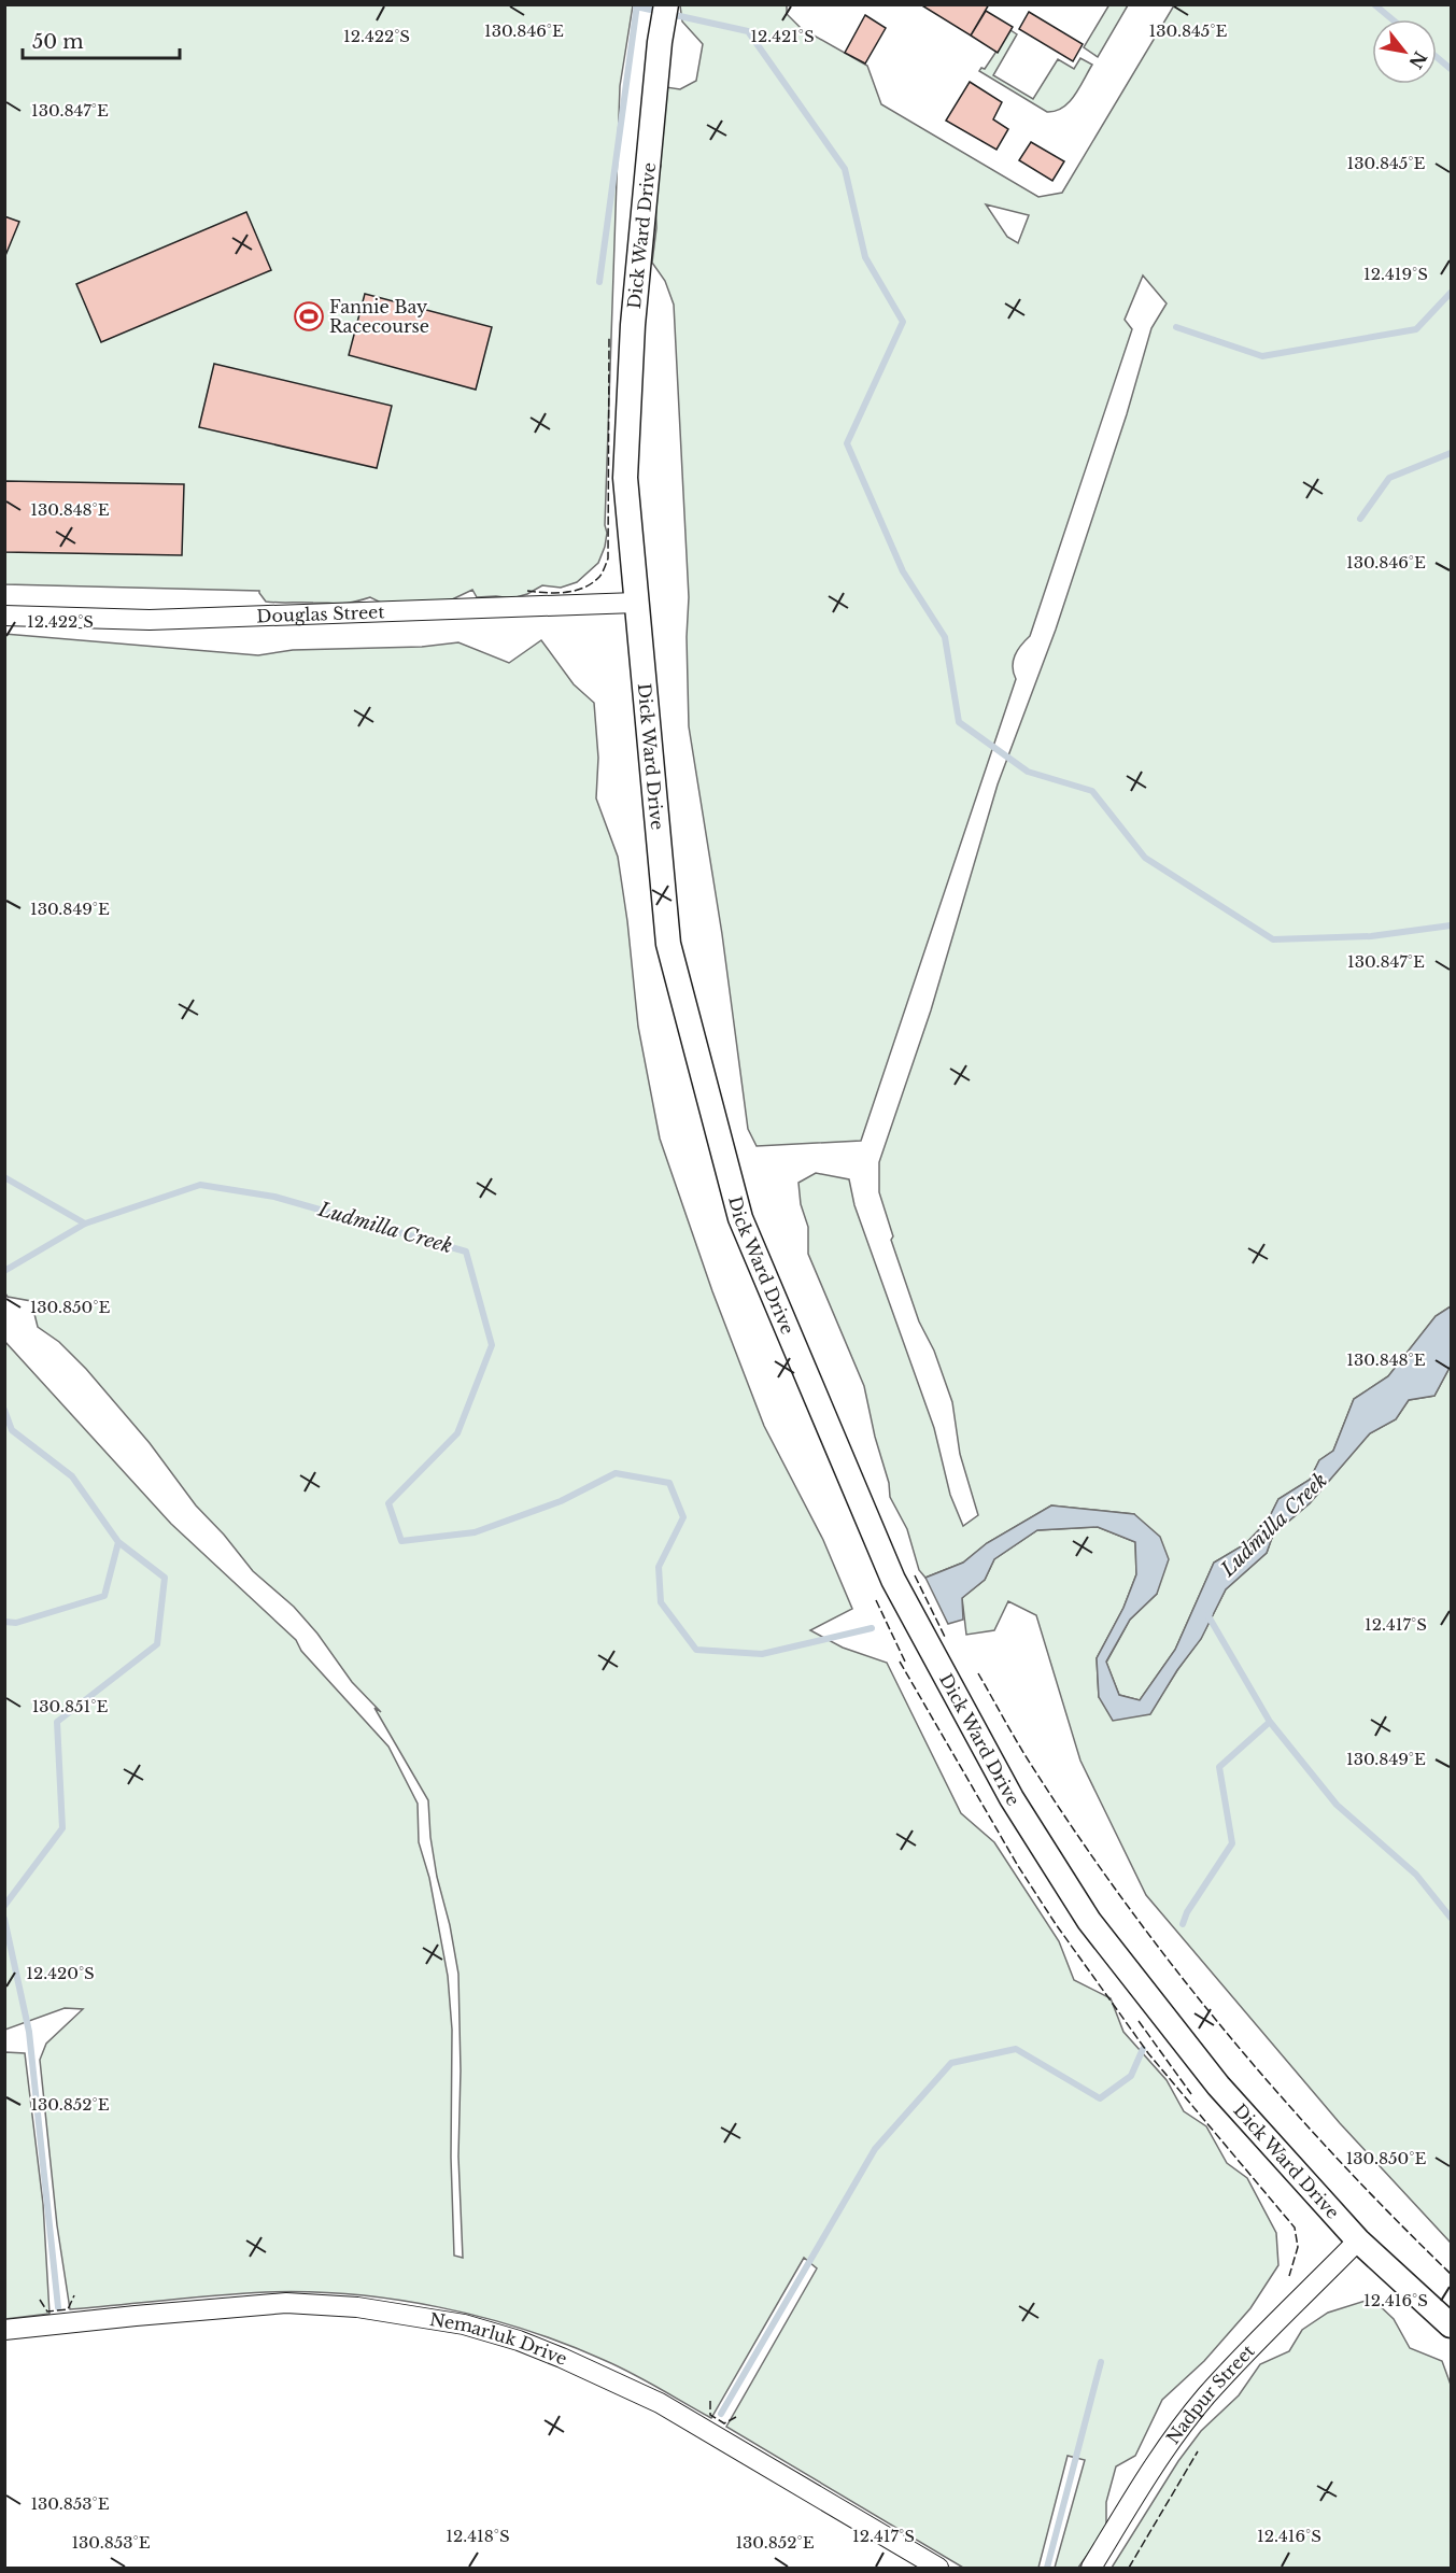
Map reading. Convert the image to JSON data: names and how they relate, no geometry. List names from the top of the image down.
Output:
{
  "streets": {
    "street": [
      "Dick Ward Drive",
      "Douglas Street",
      "Nemarluk Drive",
      "Nadpur Street"
    ]
  },
  "crossings": [
    ["Dick Ward Drive", "Douglas Street"],
    ["Dick Ward Drive", "Nadpur Street"]
  ],
  "water": ["Ludmilla Creek"],
  "places": {
    "sports": ["Fannie Bay Racecourse"]
  },
  "scale_bar": "50 m",
  "north": "bottom right",
  "coordinates": [
    "130.846°E",
    "130.845°E",
    "12.422°S",
    "12.421°S",
    "130.847°E",
    "12.419°S",
    "130.848°E",
    "130.849°E",
    "130.850°E",
    "12.417°S",
    "130.851°E",
    "12.420°S",
    "130.852°E",
    "12.416°S",
    "130.853°E",
    "12.418°S"
  ]
}
